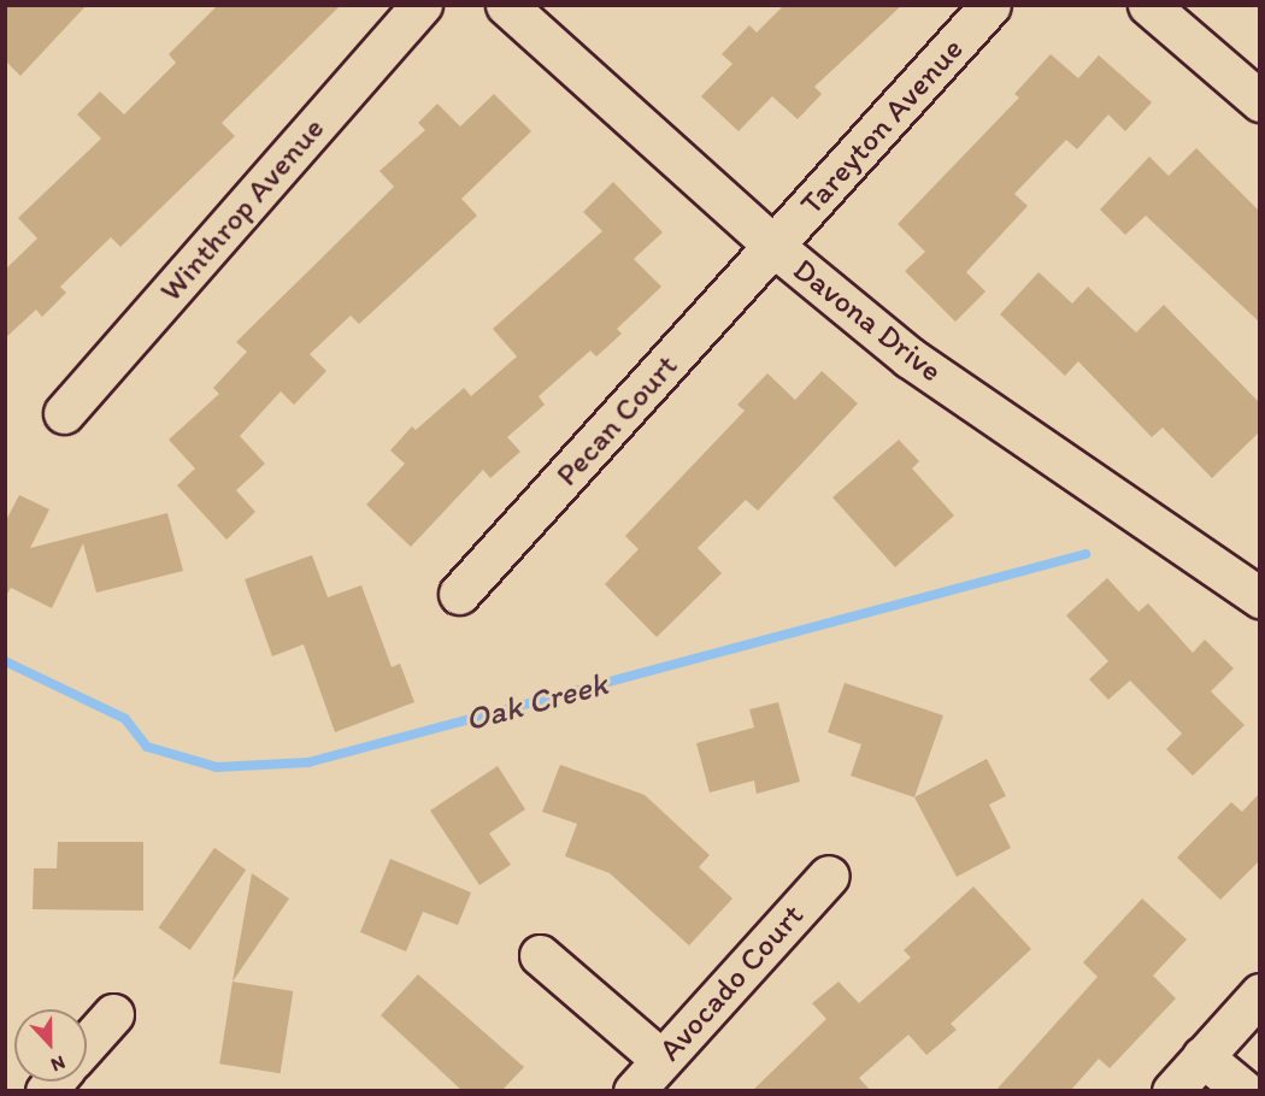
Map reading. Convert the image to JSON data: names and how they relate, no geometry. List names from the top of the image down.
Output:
{
  "streets": {
    "street": [
      "Tareyton Avenue",
      "Winthrop Avenue",
      "Davona Drive",
      "Pecan Court",
      "Avocado Court"
    ]
  },
  "crossings": [
    ["Tareyton Avenue", "Davona Drive"],
    ["Tareyton Avenue", "Pecan Court"],
    ["Davona Drive", "Pecan Court"]
  ],
  "water": ["Oak Creek"],
  "north": "bottom"
}
